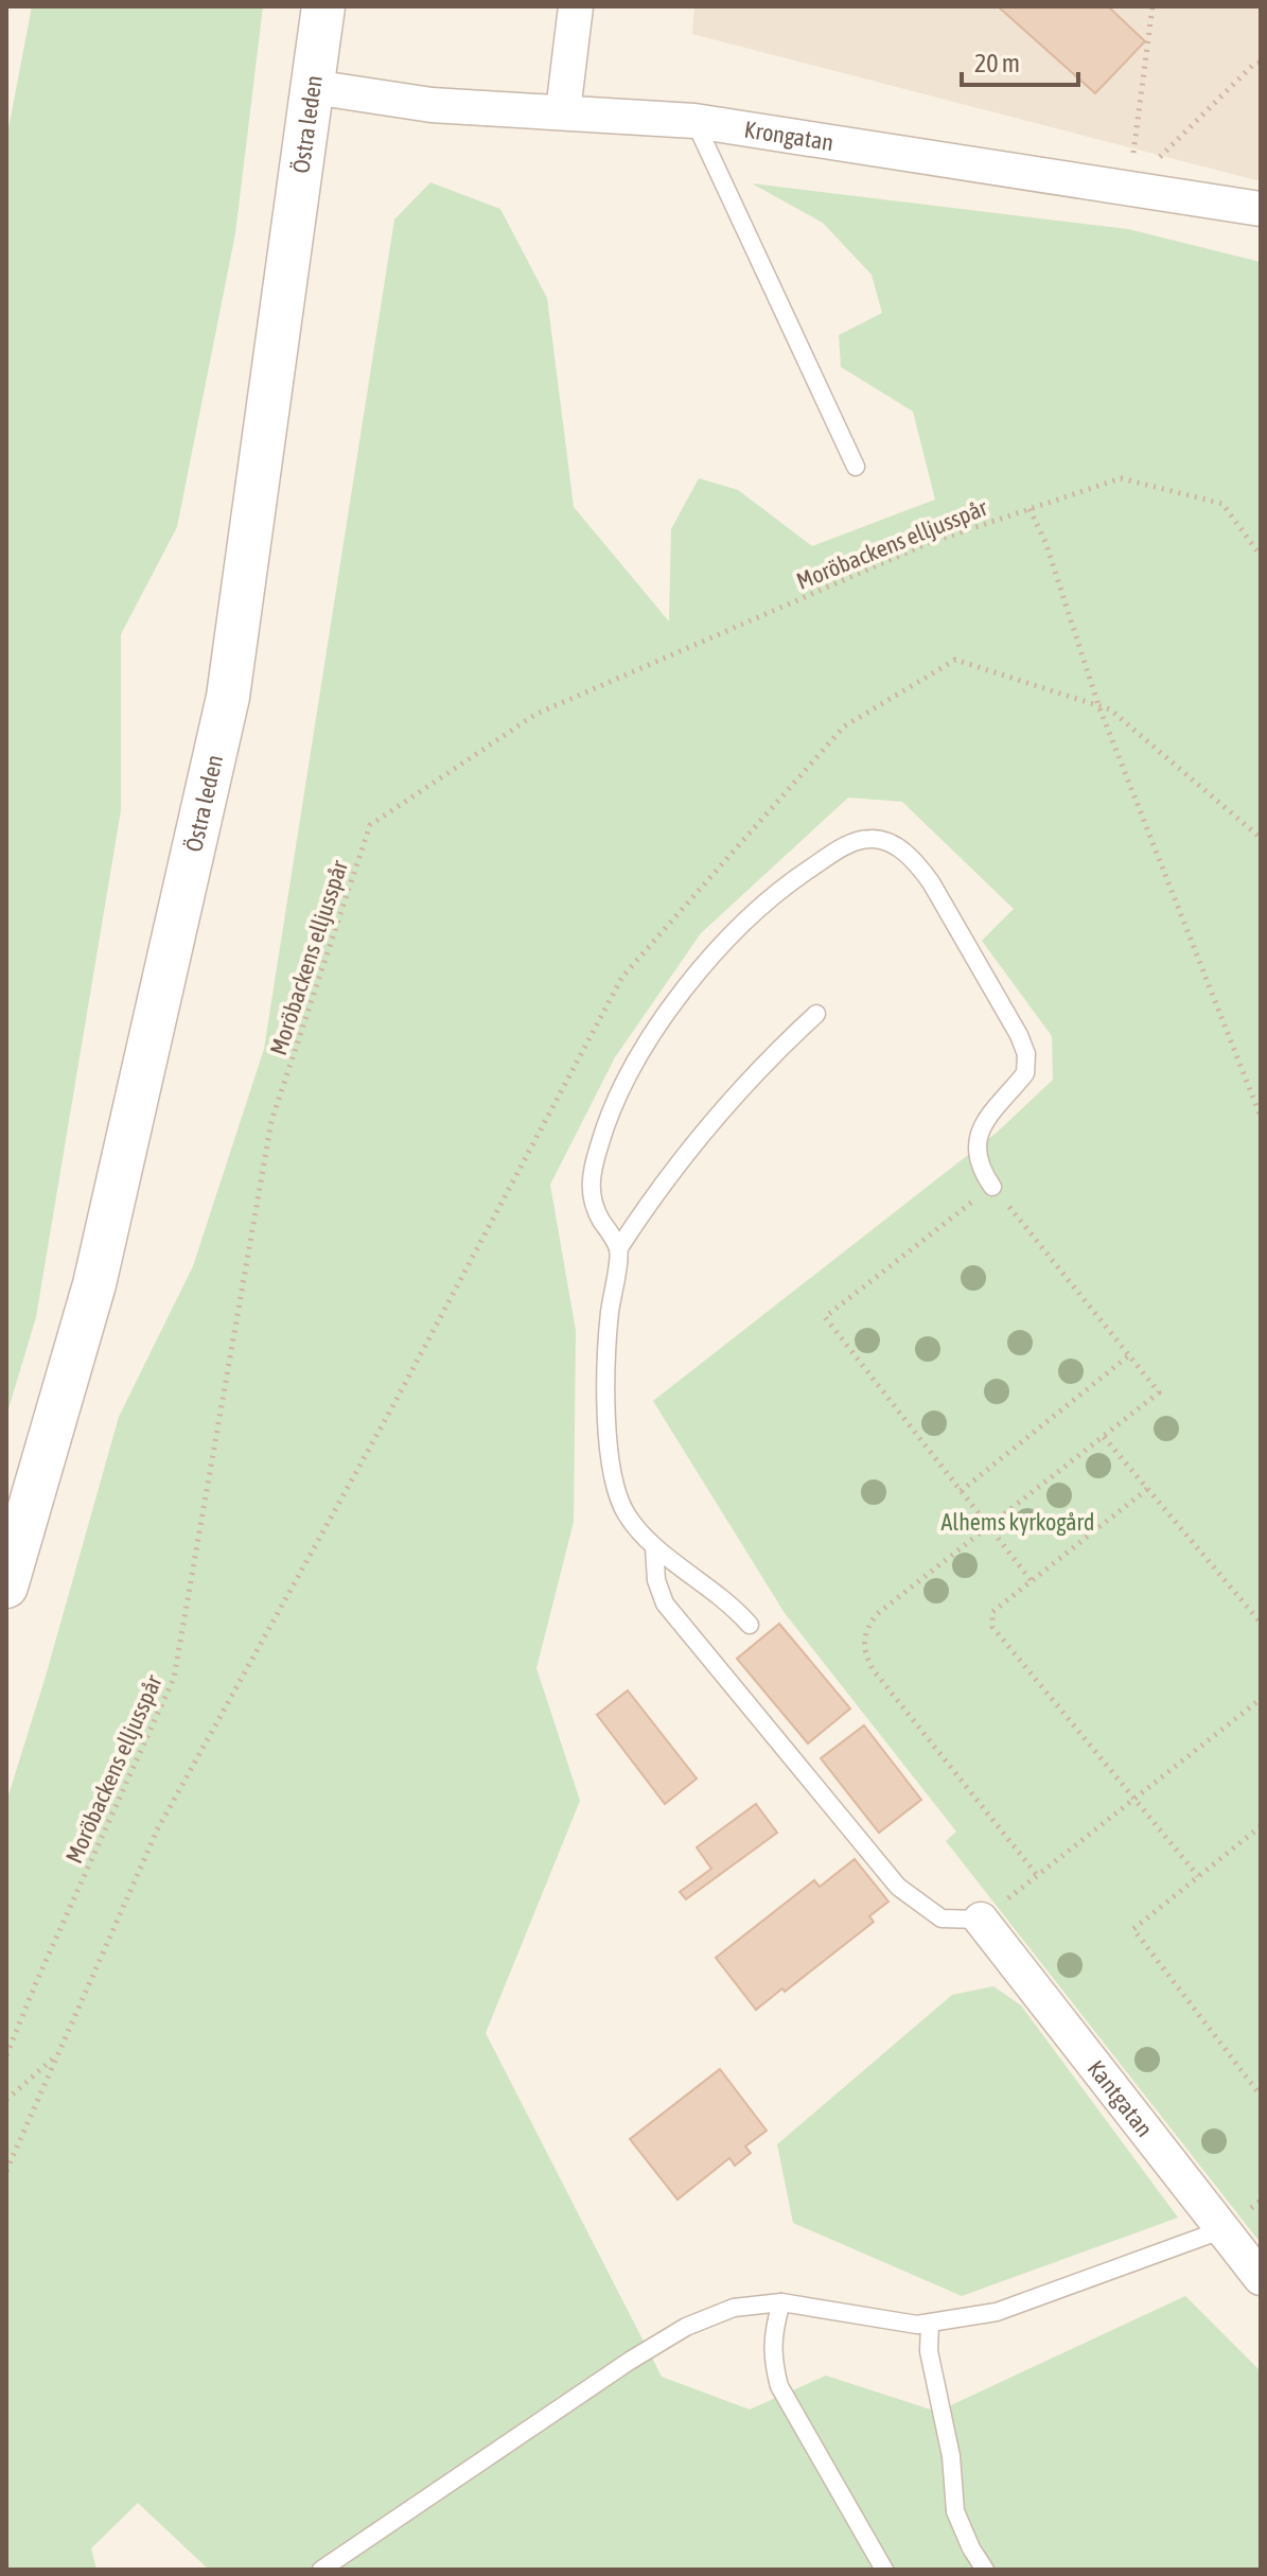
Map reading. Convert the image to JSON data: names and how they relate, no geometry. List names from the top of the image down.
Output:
{
  "streets": {
    "street": ["Östra leden", "Krongatan", "Kantgatan"],
    "path": ["Moröbackens elljusspår"]
  },
  "crossings": [
    ["Östra leden", "Krongatan"]
  ],
  "parks": ["Alhems kyrkogård"],
  "scale_bar": "20 m"
}
